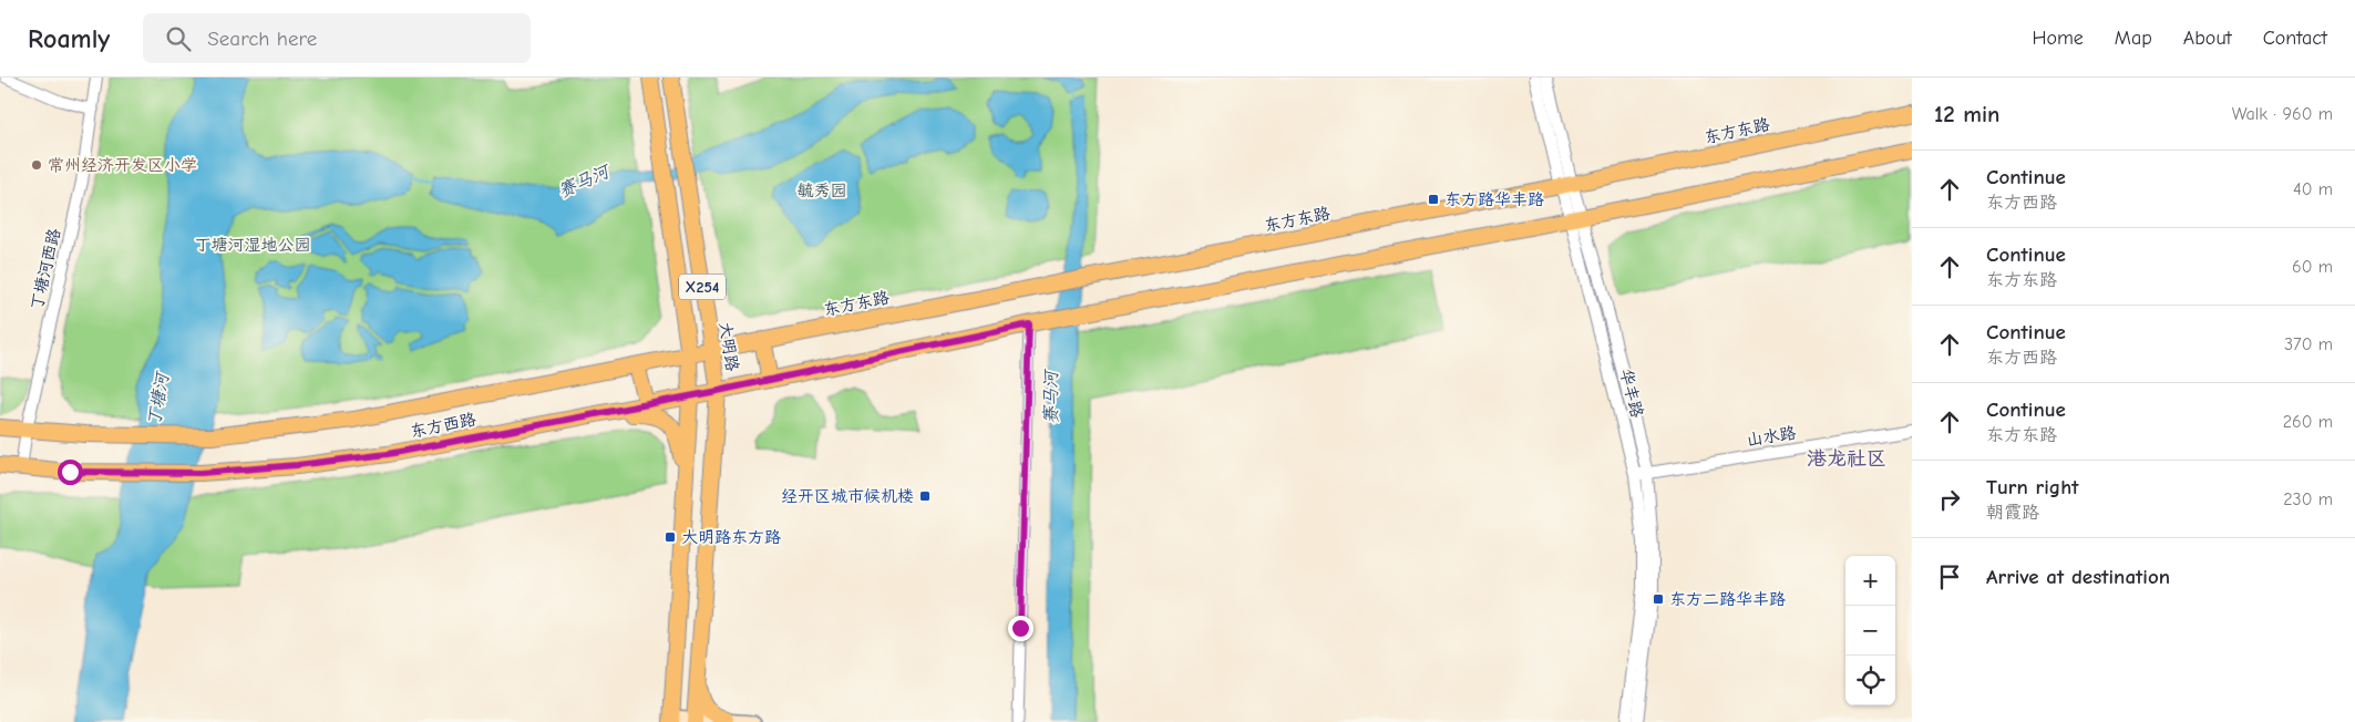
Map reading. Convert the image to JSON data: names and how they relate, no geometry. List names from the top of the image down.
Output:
{
  "streets": {
    "main road": [
      "东方东路",
      "X254",
      "大明路",
      "东方西路"
    ],
    "street": ["丁塘河西路", "华丰路", "山水路"]
  },
  "crossings": [
    ["东方东路", "X254"],
    ["东方东路", "大明路"],
    ["东方东路", "华丰路"],
    ["东方东路", "东方西路"],
    ["丁塘河西路", "东方西路"],
    ["X254", "东方西路"],
    ["华丰路", "山水路"]
  ],
  "districts": ["港龙社区"],
  "water": ["赛马河", "丁塘河"],
  "parks": ["毓秀园", "丁塘河湿地公园"],
  "places": {
    "other": ["常州经济开发区小学"],
    "transit": [
      "东方路华丰路",
      "经开区城市候机楼",
      "大明路东方路",
      "东方二路华丰路"
    ]
  },
  "page": {
    "header": "Roamly",
    "search": "Search here",
    "nav": [
      "Home",
      "Map",
      "About",
      "Contact"
    ],
    "heading": ["12 min", "Walk · 960 m"],
    "list": [
      ["Continue", "东方西路", "40 m"],
      ["Continue", "东方东路", "60 m"],
      ["Continue", "东方西路", "370 m"],
      ["Continue", "东方东路", "260 m"],
      ["Turn right", "朝霞路", "230 m"],
      "Arrive at destination"
    ],
    "map_buttons": ["+", "−"]
  }
}
